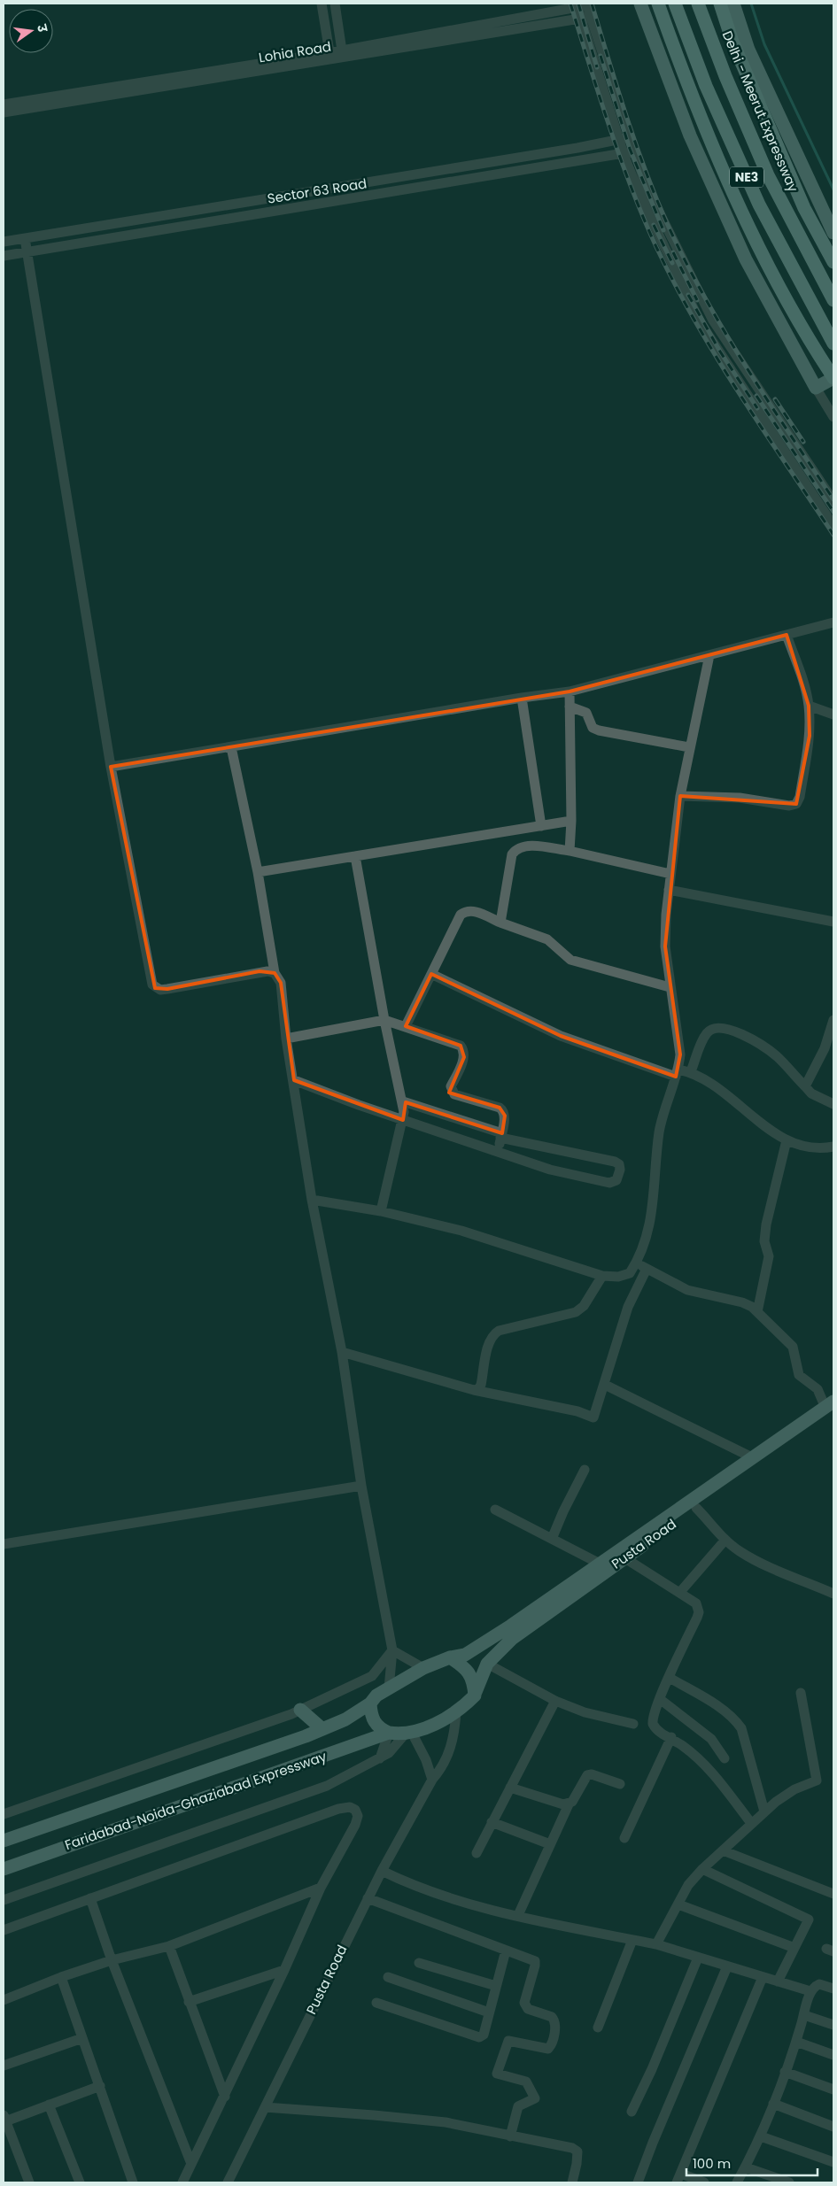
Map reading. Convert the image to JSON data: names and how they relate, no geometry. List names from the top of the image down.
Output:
{
  "streets": {
    "highway": ["Delhi - Meerut Expressway", "NE3"],
    "main road": ["Pusta Road", "Faridabad-Noida-Ghaziabad Expressway"],
    "street": ["Lohia Road", "Sector 63 Road"]
  },
  "crossings": [
    ["Pusta Road", "Faridabad-Noida-Ghaziabad Expressway"]
  ],
  "scale_bar": "100 m",
  "north": "right"
}
